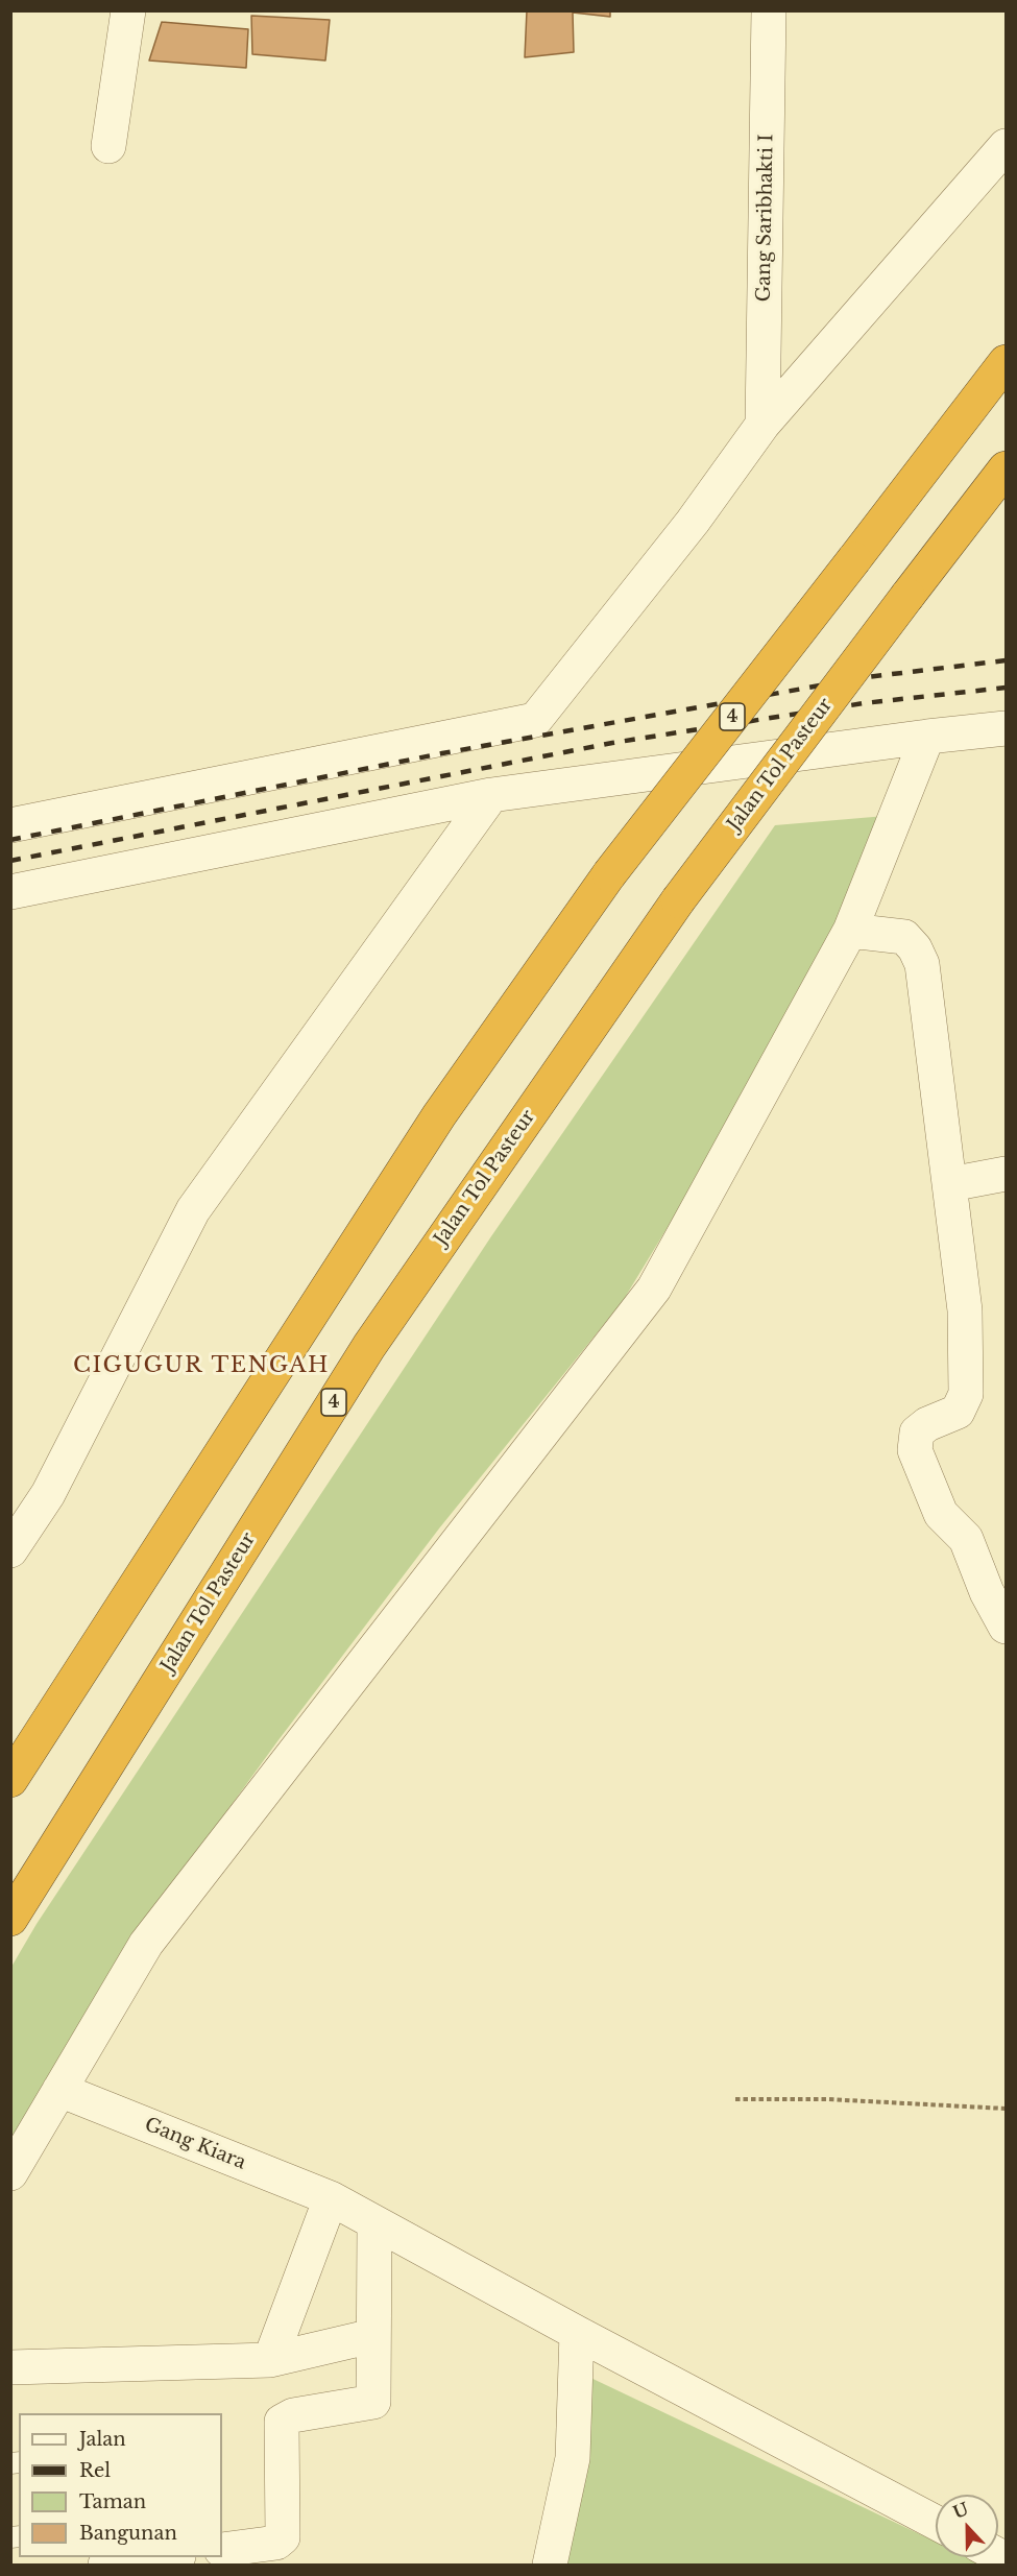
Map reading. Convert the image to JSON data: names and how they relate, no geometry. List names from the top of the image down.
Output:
{
  "streets": {
    "highway": ["4", "Jalan Tol Pasteur"],
    "street": ["Gang Saribhakti I", "Gang Kiara"]
  },
  "districts": ["CIGUGUR TENGAH"],
  "legend": [
    "Jalan",
    "Rel",
    "Taman",
    "Bangunan"
  ],
  "north": "top"
}
